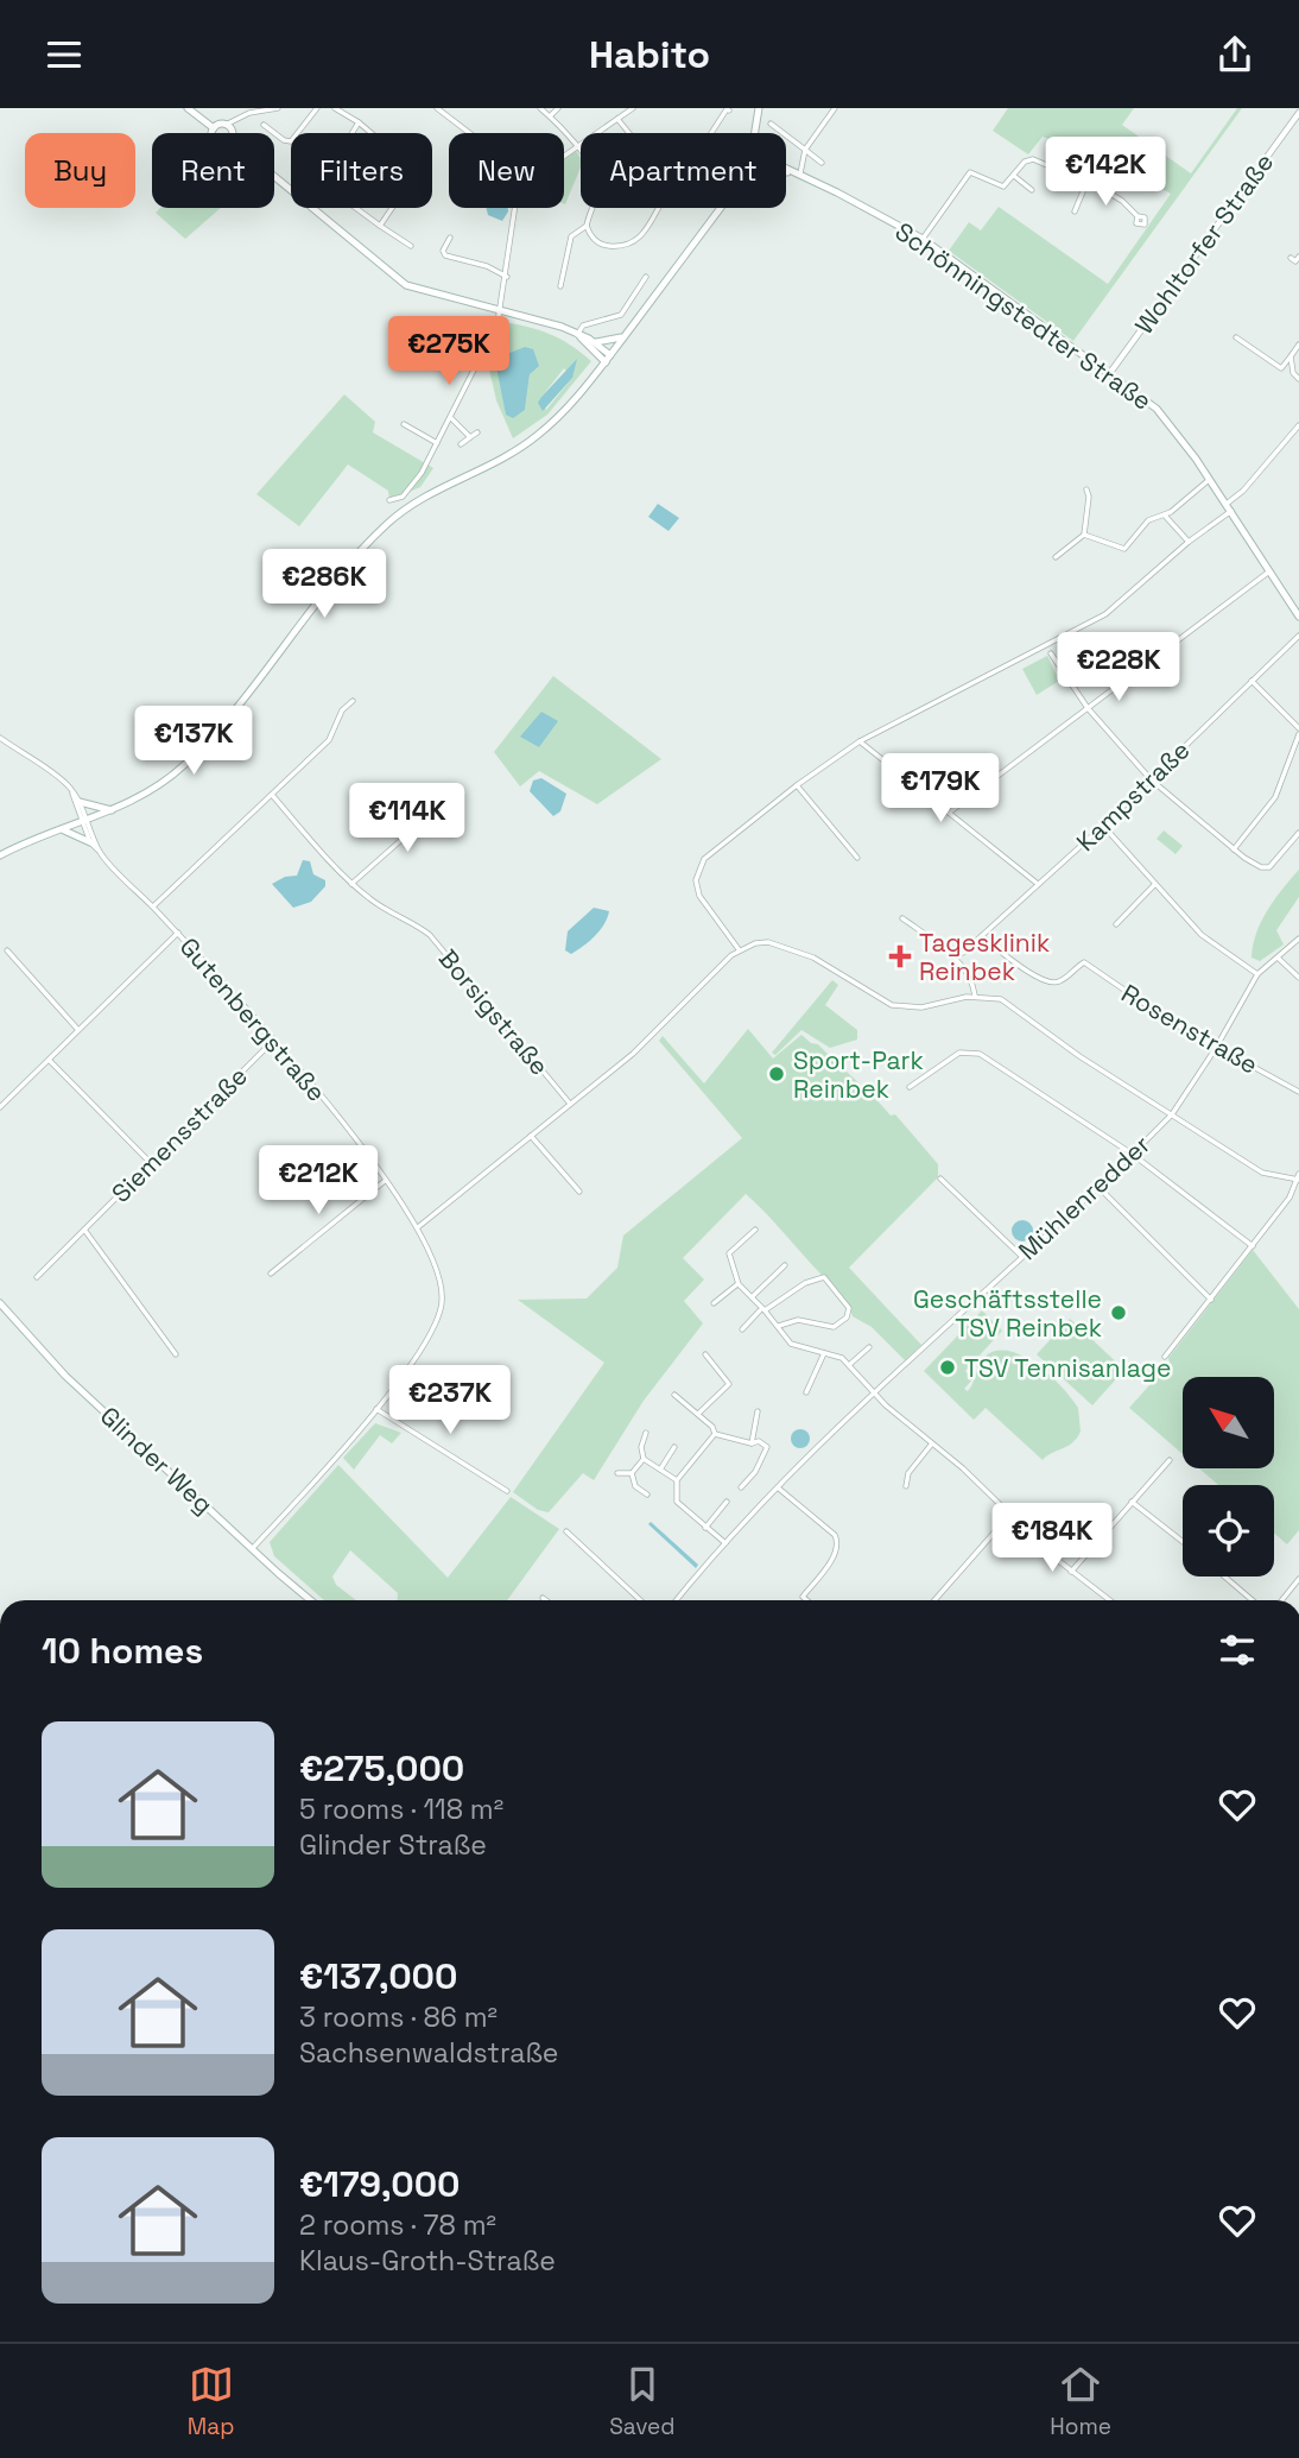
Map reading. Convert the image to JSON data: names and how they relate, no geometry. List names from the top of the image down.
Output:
{
  "streets": {
    "main road": ["Schönningstedter Straße", "Glinder Weg"],
    "street": [
      "Wohltorfer Straße",
      "Kampstraße",
      "Borsigstraße",
      "Gutenbergstraße",
      "Rosenstraße",
      "Siemensstraße",
      "Mühlenredder"
    ]
  },
  "crossings": [
    ["Wohltorfer Straße", "Schönningstedter Straße"],
    ["Kampstraße", "Rosenstraße"],
    ["Gutenbergstraße", "Siemensstraße"],
    ["Gutenbergstraße", "Glinder Weg"],
    ["Rosenstraße", "Mühlenredder"]
  ],
  "places": {
    "health": ["Tagesklinik Reinbek"],
    "other": ["Sport-Park Reinbek", "Geschäftsstelle TSV Reinbek", "TSV Tennisanlage"]
  },
  "north": "top left",
  "page": {
    "header": "Habito",
    "chip": [
      "Buy",
      "Rent",
      "Filters",
      "New",
      "Apartment"
    ],
    "price": [
      "€142K",
      "€275K",
      "€286K",
      "€228K",
      "€137K",
      "€179K",
      "€114K",
      "€212K",
      "€237K",
      "€184K"
    ],
    "heading": "10 homes",
    "list": [
      {
        "name": "€275,000",
        "note": "5 rooms · 118 m² · Glinder Straße"
      },
      {
        "name": "€137,000",
        "note": "3 rooms · 86 m² · Sachsenwaldstraße"
      },
      {
        "name": "€179,000",
        "note": "2 rooms · 78 m² · Klaus-Groth-Straße"
      }
    ],
    "tabs": ["Map", "Saved", "Home"]
  }
}
